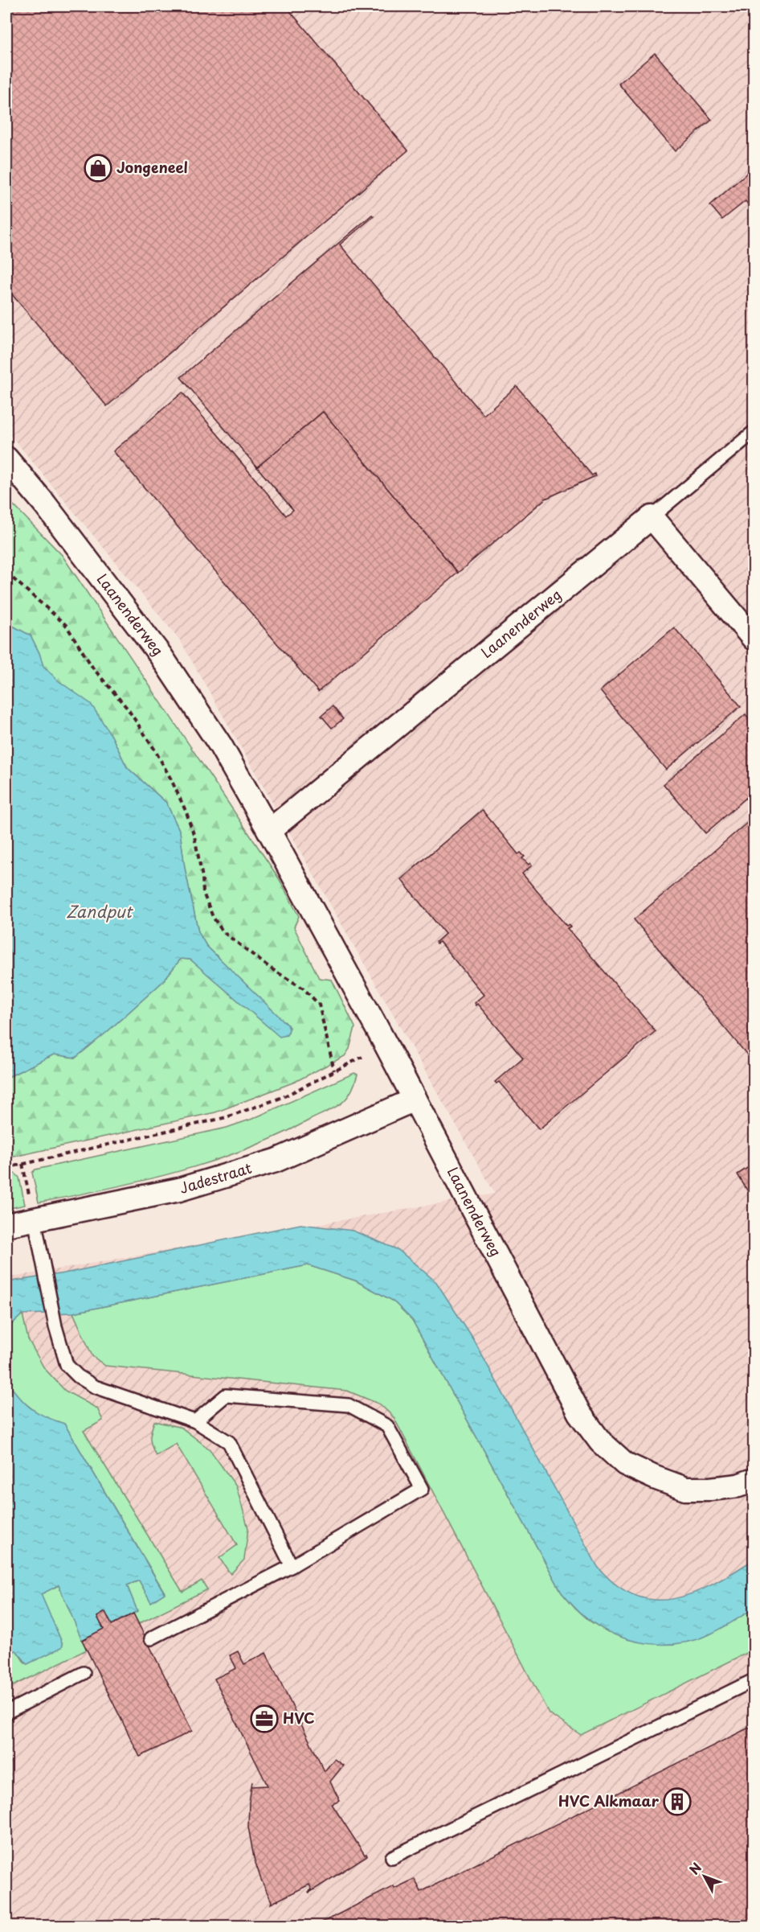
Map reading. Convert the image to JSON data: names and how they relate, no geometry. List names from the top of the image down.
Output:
{
  "streets": {
    "street": ["Laanenderweg", "Jadestraat"]
  },
  "crossings": [
    ["Laanenderweg", "Jadestraat"]
  ],
  "water": ["Zandput"],
  "places": {
    "shop": ["Jongeneel"],
    "office": ["HVC"],
    "building": ["HVC Alkmaar"]
  },
  "north": "top left"
}
